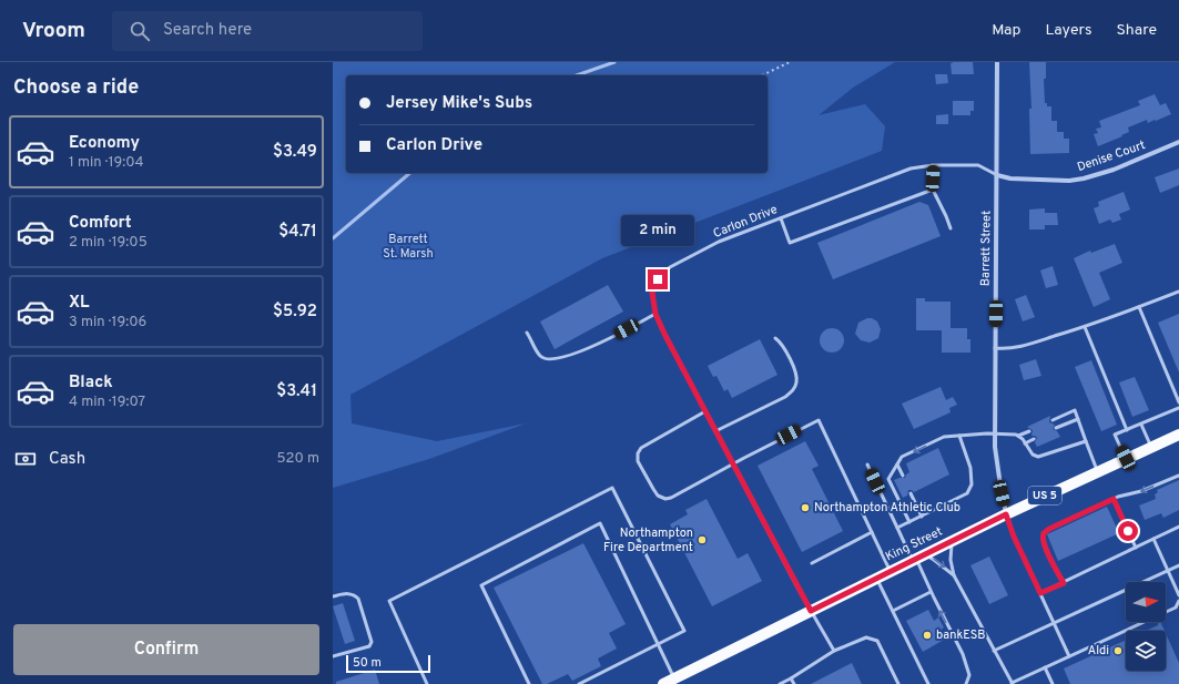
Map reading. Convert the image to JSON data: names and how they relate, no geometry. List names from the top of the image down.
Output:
{
  "streets": {
    "main road": ["US 5", "King Street"],
    "street": ["Denise Court", "Barrett Street"],
    "lane": ["Carlon Drive"]
  },
  "crossings": [
    ["Denise Court", "Carlon Drive"],
    ["Denise Court", "Barrett Street"],
    ["Carlon Drive", "Barrett Street"],
    ["Carlon Drive", "King Street"],
    ["Barrett Street", "King Street"]
  ],
  "parks": ["Barrett St. Marsh"],
  "places": [
    "Northampton Athletic Club",
    "Northampton Fire Department",
    "bankESB",
    "Aldi"
  ],
  "scale_bar": "50 m",
  "north": "right",
  "page": {
    "header": "Vroom",
    "search": "Search here",
    "nav": ["Map", "Layers", "Share"],
    "heading": "Choose a ride",
    "banner": ["Jersey Mike's Subs", "Carlon Drive"],
    "list": [
      {
        "name": "Economy",
        "note": "1 min · 19:04",
        "value": "$3.49"
      },
      {
        "name": "Comfort",
        "note": "2 min · 19:05",
        "value": "$4.71"
      },
      {
        "name": "XL",
        "note": "3 min · 19:06",
        "value": "$5.92"
      },
      {
        "name": "Black",
        "note": "4 min · 19:07",
        "value": "$3.41"
      }
    ],
    "bubble": "2 min",
    "pay": ["Cash", "520 m"],
    "buttons": "Confirm",
    "scale": "50 m"
  }
}
